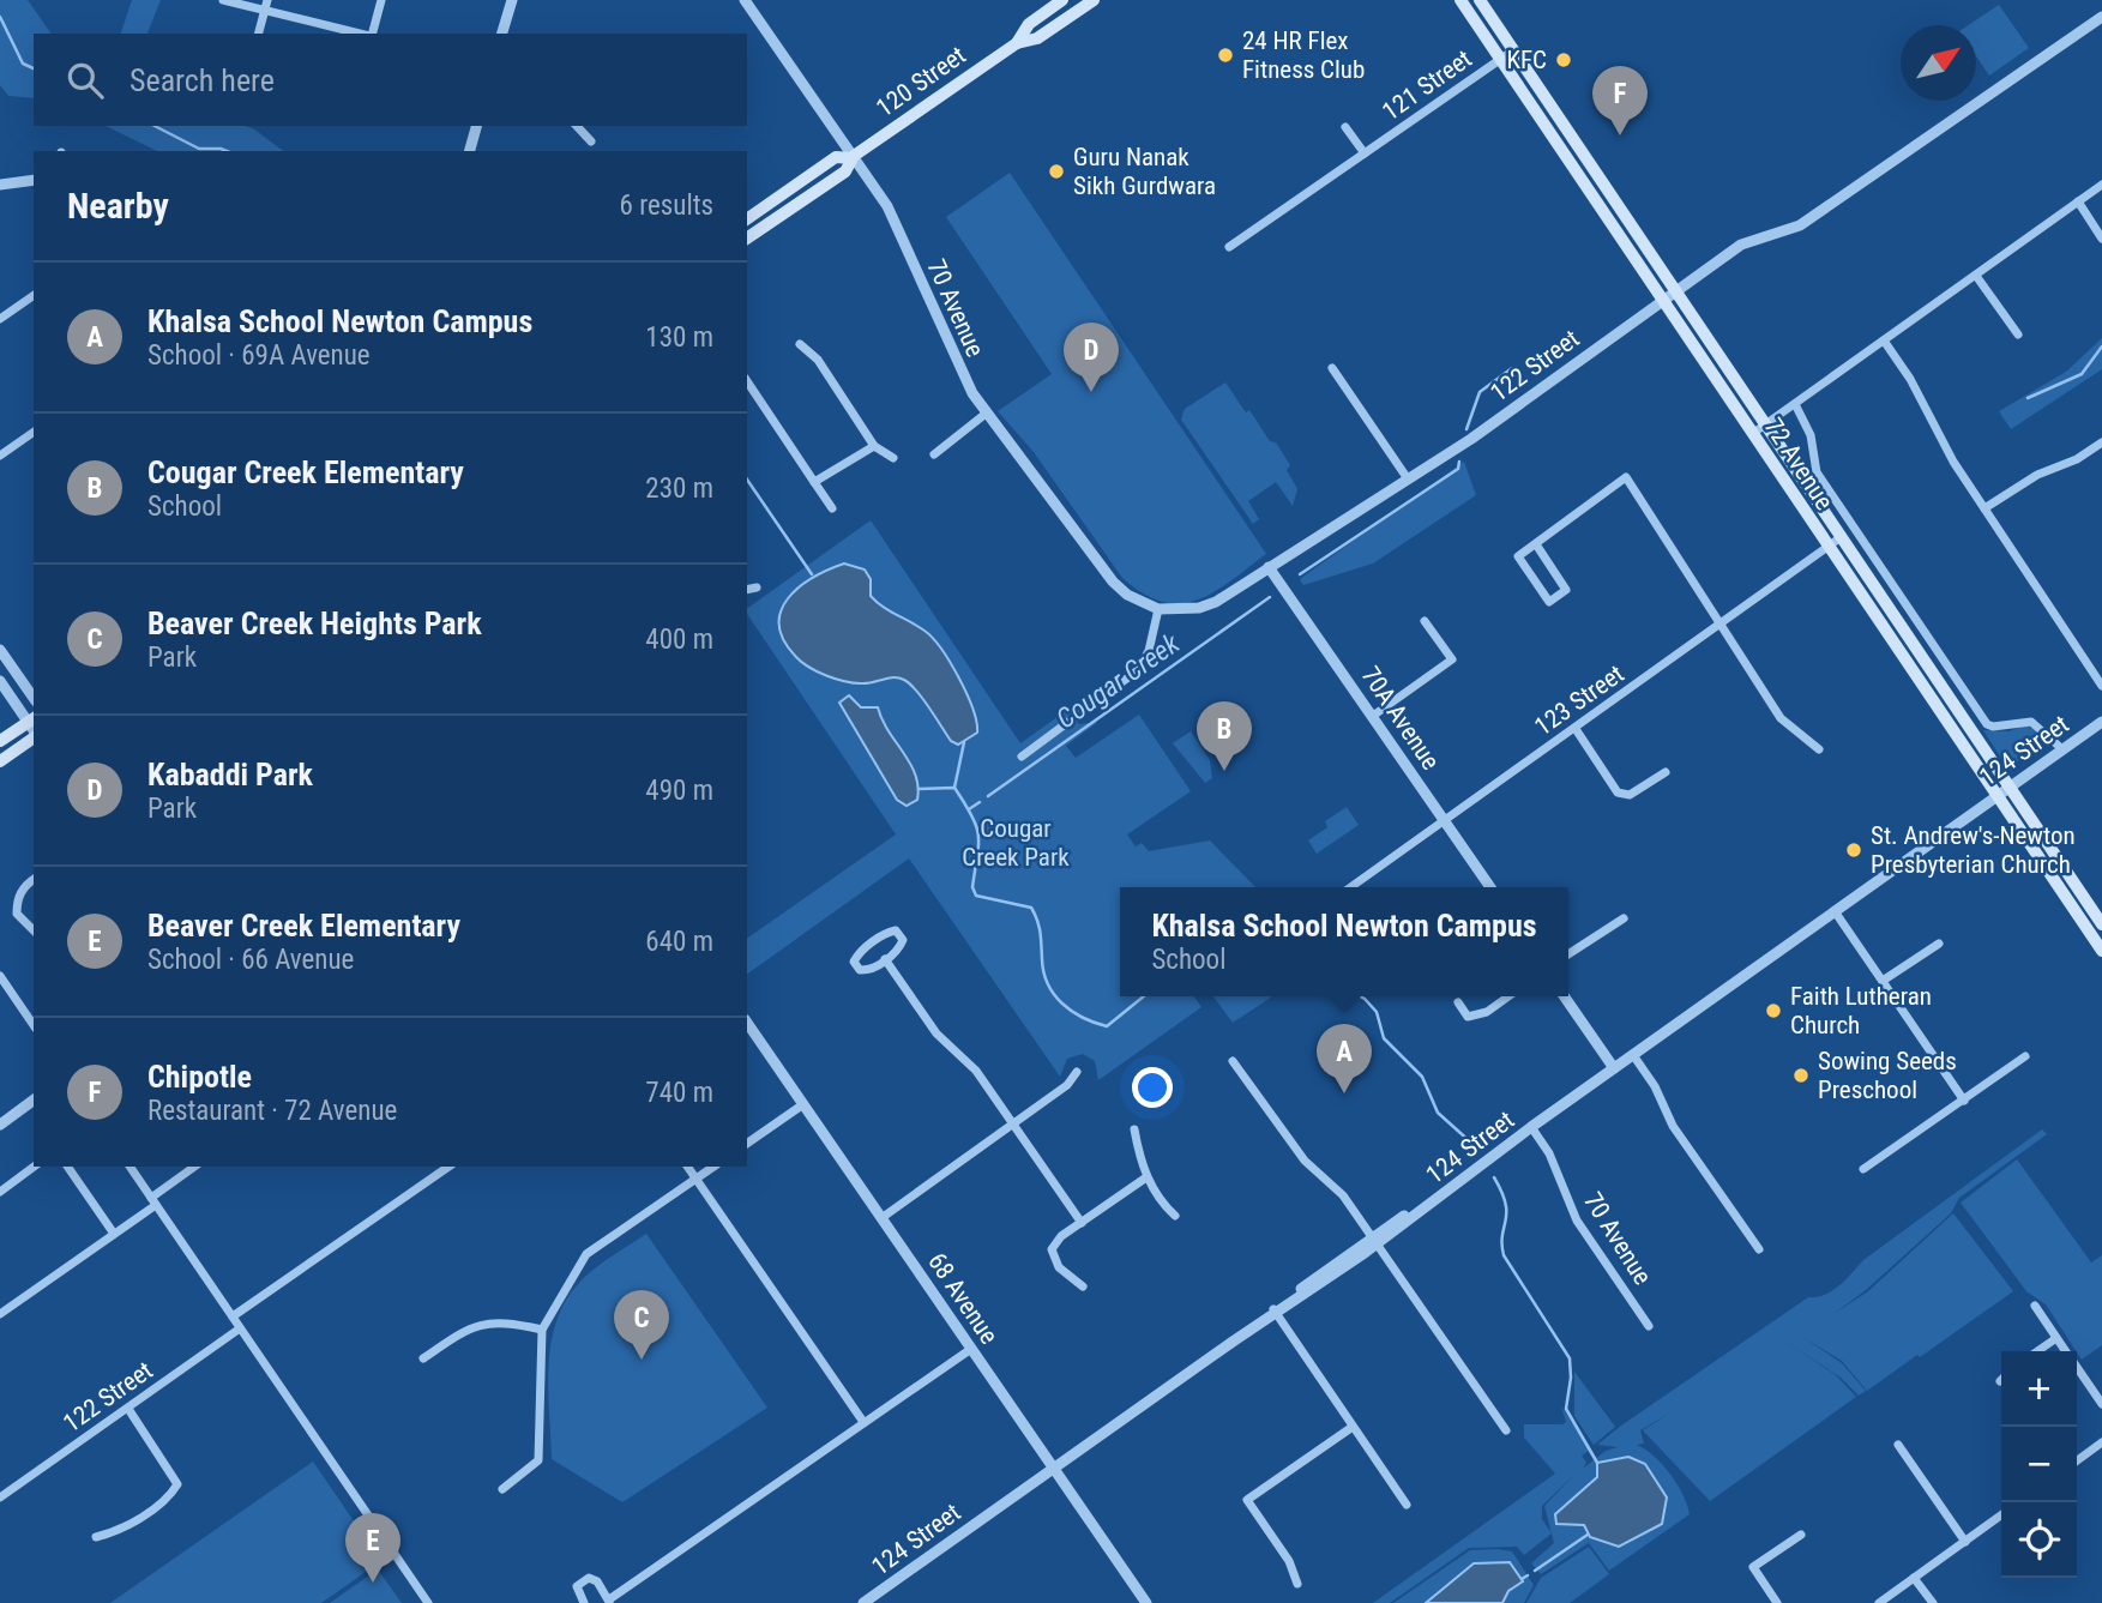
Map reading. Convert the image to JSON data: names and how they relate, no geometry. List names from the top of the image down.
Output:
{
  "streets": {
    "main road": ["120 Street", "72 Avenue"],
    "street": [
      "121 Street",
      "70 Avenue",
      "122 Street",
      "123 Street",
      "70A Avenue",
      "124 Street",
      "68 Avenue"
    ]
  },
  "crossings": [
    ["120 Street", "70 Avenue"],
    ["121 Street", "72 Avenue"],
    ["70 Avenue", "122 Street"],
    ["70 Avenue", "124 Street"],
    ["122 Street", "72 Avenue"],
    ["122 Street", "70A Avenue"],
    ["72 Avenue", "123 Street"],
    ["72 Avenue", "124 Street"],
    ["123 Street", "70A Avenue"],
    ["124 Street", "68 Avenue"]
  ],
  "water": ["Cougar Creek"],
  "parks": ["Cougar Creek Park"],
  "places": [
    "24 HR Flex Fitness Club",
    "KFC",
    "Guru Nanak Sikh Gurdwara",
    "St. Andrew's-Newton Presbyterian Church",
    "Faith Lutheran Church",
    "Sowing Seeds Preschool"
  ],
  "north": "top right",
  "page": {
    "search": "Search here",
    "pins": [
      "F",
      "D",
      "B",
      "A",
      "C",
      "E"
    ],
    "heading": ["Nearby", "6 results"],
    "list": [
      {
        "mark": "A",
        "name": "Khalsa School Newton Campus",
        "note": "School · 69A Avenue",
        "value": "130 m"
      },
      {
        "mark": "B",
        "name": "Cougar Creek Elementary",
        "note": "School",
        "value": "230 m"
      },
      {
        "mark": "C",
        "name": "Beaver Creek Heights Park",
        "note": "Park",
        "value": "400 m"
      },
      {
        "mark": "D",
        "name": "Kabaddi Park",
        "note": "Park",
        "value": "490 m"
      },
      {
        "mark": "E",
        "name": "Beaver Creek Elementary",
        "note": "School · 66 Avenue",
        "value": "640 m"
      },
      {
        "mark": "F",
        "name": "Chipotle",
        "note": "Restaurant · 72 Avenue",
        "value": "740 m"
      }
    ],
    "popup": ["Khalsa School Newton Campus", "School"],
    "map_buttons": ["+", "−"]
  }
}
